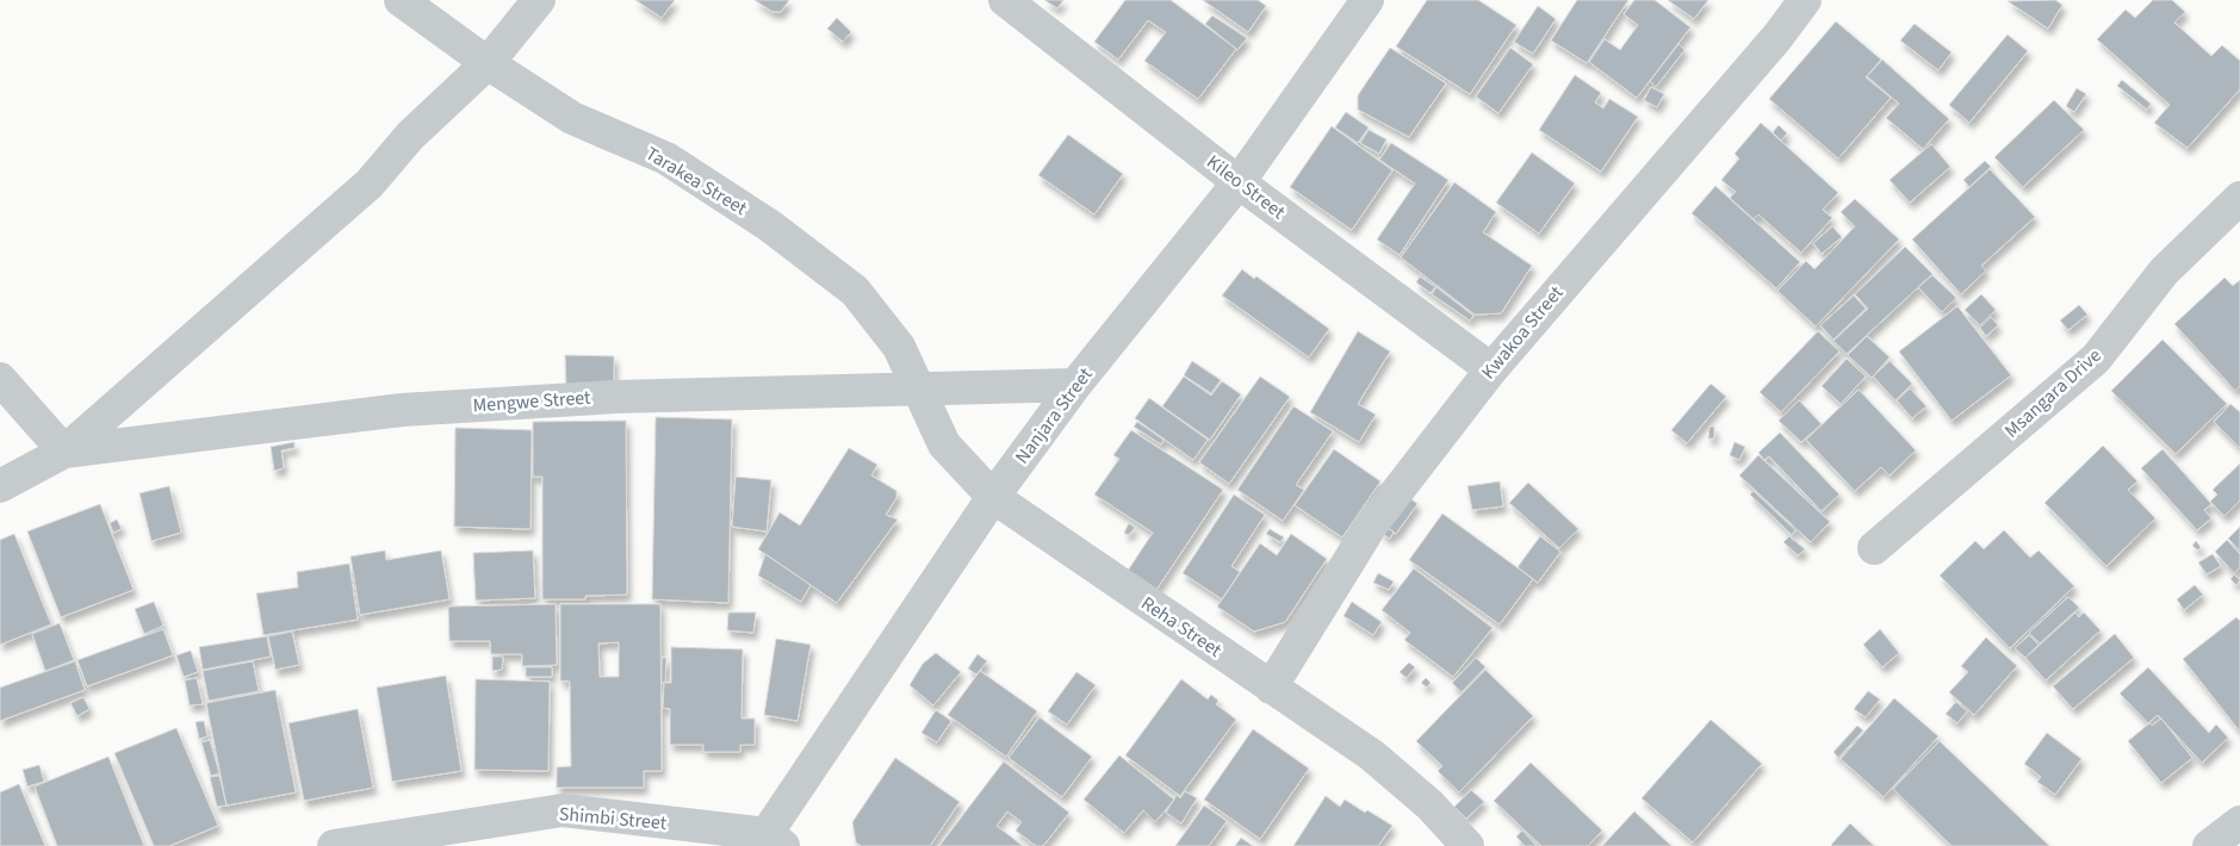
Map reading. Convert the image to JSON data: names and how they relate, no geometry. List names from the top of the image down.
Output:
{
  "streets": {
    "street": [
      "Tarakea Street",
      "Kileo Street",
      "Kwakoa Street",
      "Msangara Drive",
      "Mengwe Street",
      "Nanjara Street",
      "Reha Street",
      "Shimbi Street"
    ]
  },
  "crossings": [
    ["Tarakea Street", "Mengwe Street"],
    ["Tarakea Street", "Reha Street"],
    ["Kileo Street", "Kwakoa Street"],
    ["Kileo Street", "Nanjara Street"],
    ["Kwakoa Street", "Reha Street"],
    ["Mengwe Street", "Nanjara Street"],
    ["Mengwe Street", "Reha Street"],
    ["Nanjara Street", "Reha Street"],
    ["Nanjara Street", "Shimbi Street"]
  ]
}
